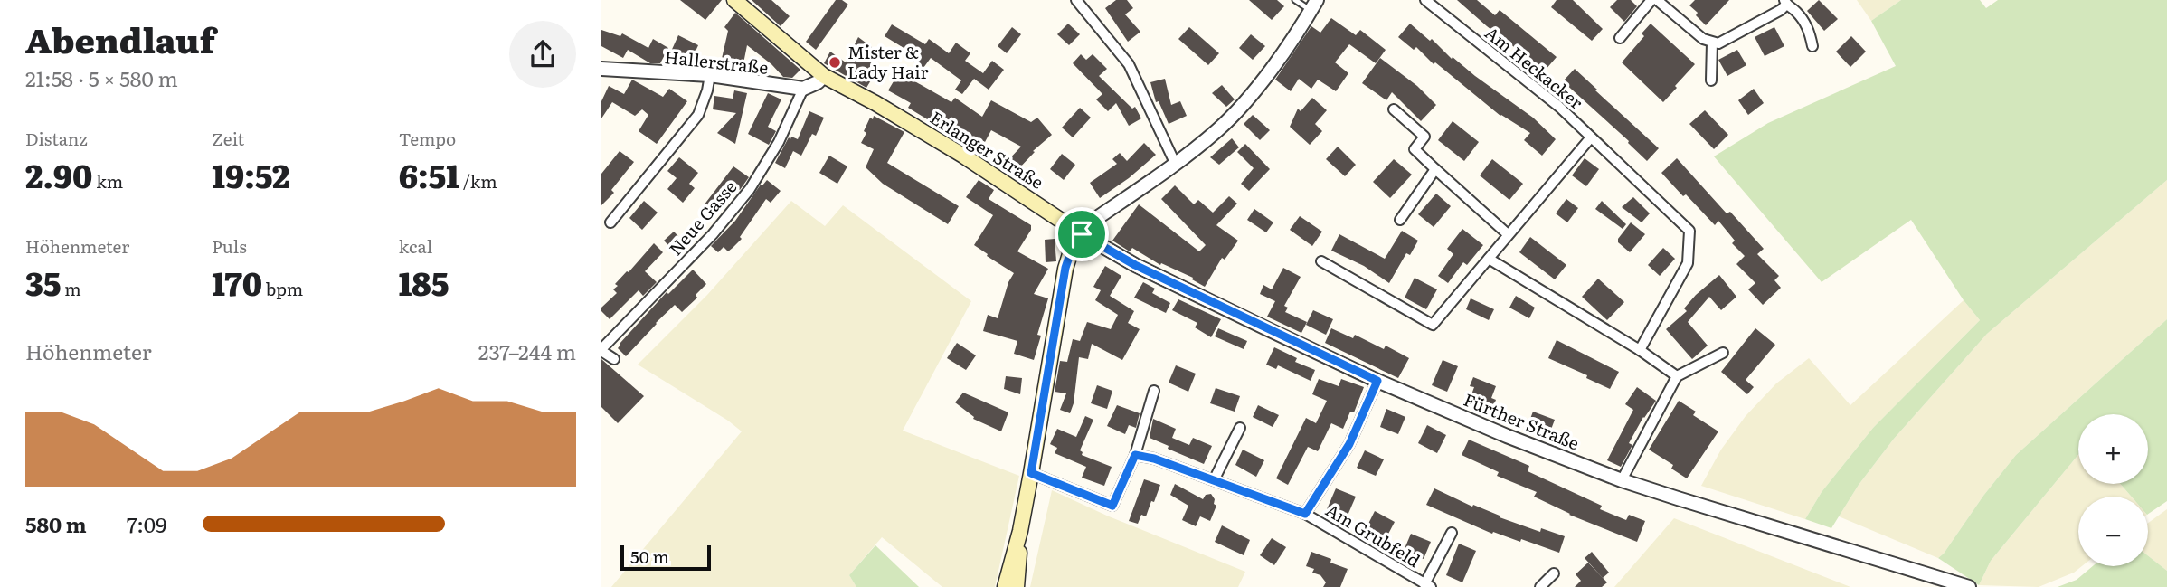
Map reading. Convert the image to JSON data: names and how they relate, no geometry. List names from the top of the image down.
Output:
{
  "streets": {
    "main road": ["Erlanger Straße"],
    "street": [
      "Hallerstraße",
      "Am Heckacker",
      "Neue Gasse",
      "Fürther Straße",
      "Am Grubfeld"
    ]
  },
  "crossings": [
    ["Hallerstraße", "Neue Gasse"],
    ["Erlanger Straße", "Fürther Straße"],
    ["Fürther Straße", "Am Grubfeld"]
  ],
  "places": ["Mister & Lady Hair"],
  "scale_bar": "50 m",
  "page": {
    "heading": ["Abendlauf", "21:58 · 5 × 580 m"],
    "stats": [
      ["Distanz", "2.90 km"],
      ["Zeit", "19:52"],
      ["Tempo", "6:51 /km"],
      ["Höhenmeter", "35 m"],
      ["Puls", "170 bpm"],
      ["kcal", "185"]
    ],
    "chart": ["Höhenmeter", "237–244 m"],
    "map_buttons": ["+", "−"],
    "list": [
      {
        "name": "580 m",
        "note": "7:09"
      }
    ],
    "scale": "50 m"
  }
}
